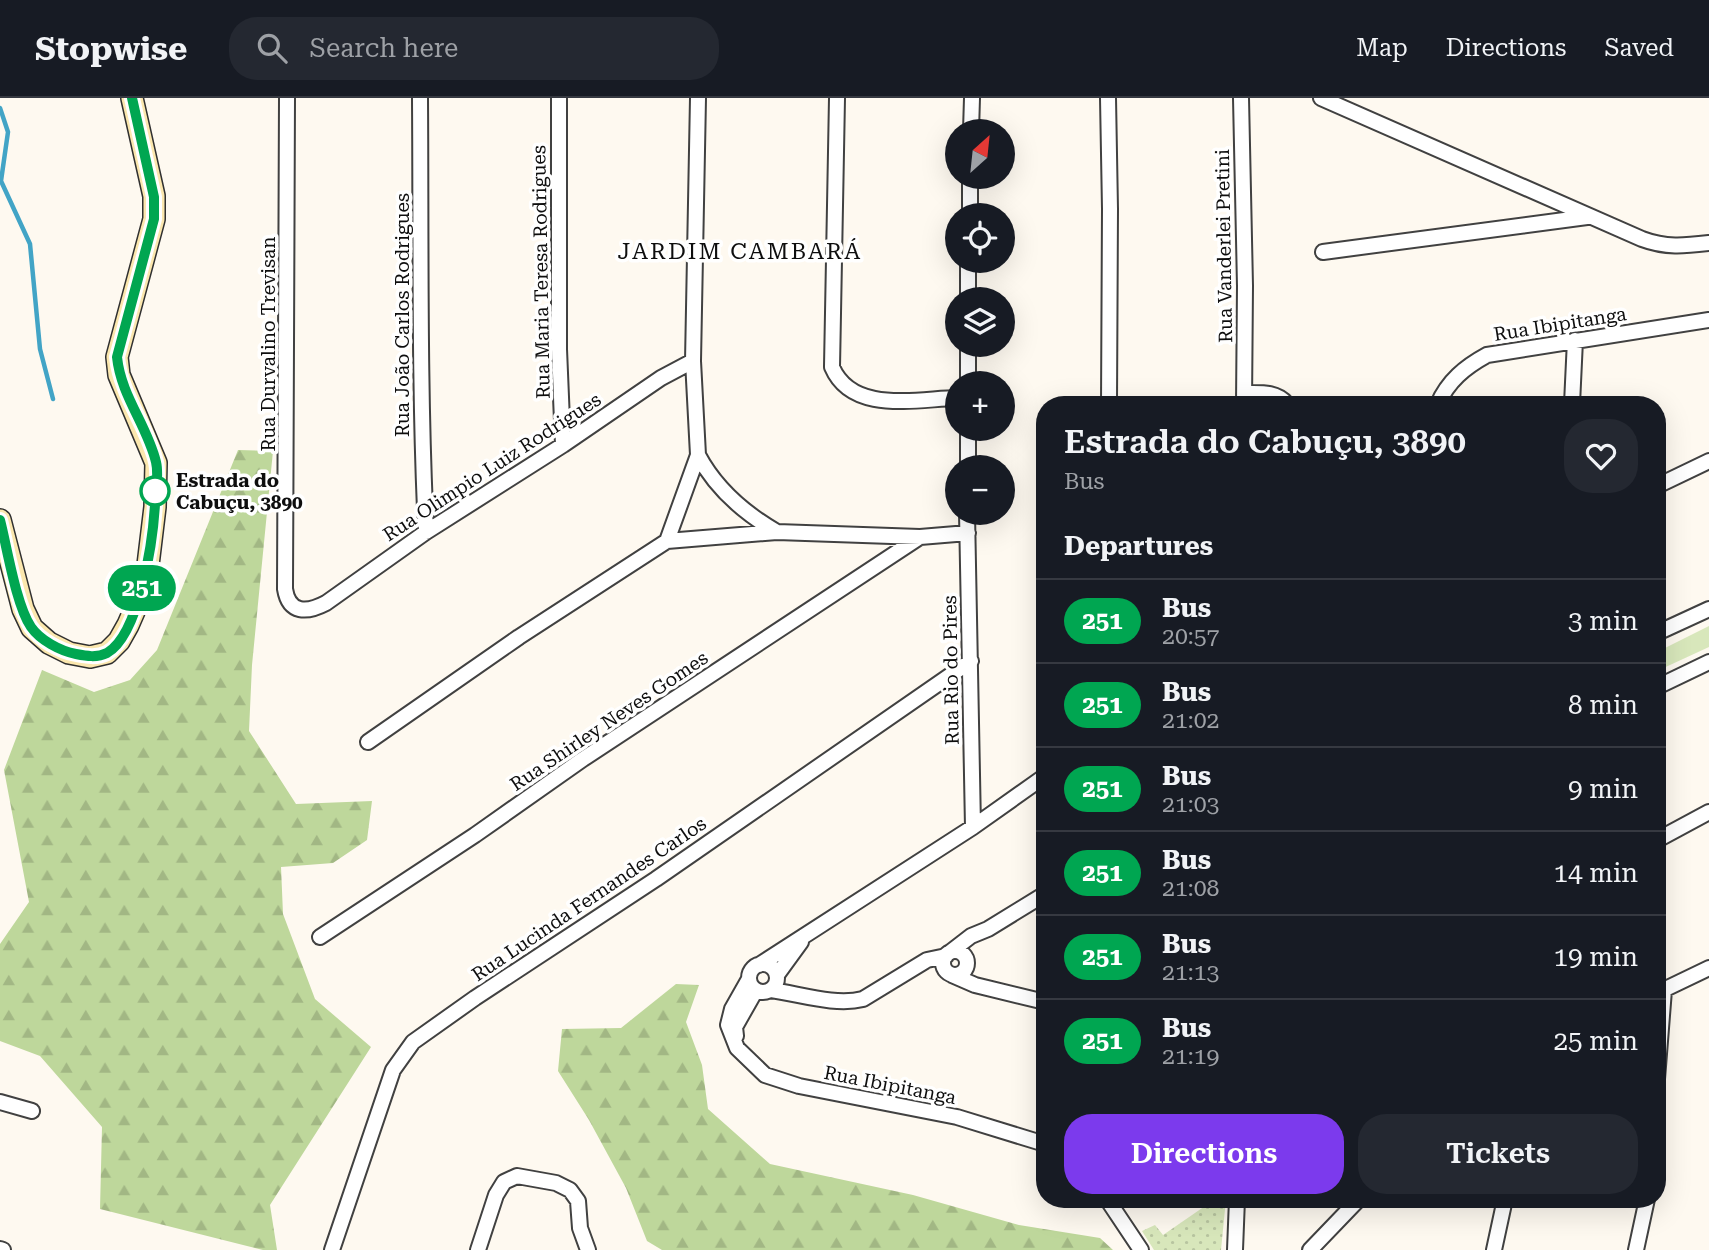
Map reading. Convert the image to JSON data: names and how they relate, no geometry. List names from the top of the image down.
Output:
{
  "streets": {
    "street": [
      "Rua Vanderlei Pretini",
      "Rua Maria Teresa Rodrigues",
      "Rua João Carlos Rodrigues",
      "Rua Ibipitanga",
      "Rua Durvalino Trevisan",
      "Rua Olimpio Luiz Rodrigues",
      "Rua Rio do Pires",
      "Rua Shirley Neves Gomes",
      "Rua Lucinda Fernandes Carlos"
    ]
  },
  "crossings": [
    ["Rua Maria Teresa Rodrigues", "Rua Olimpio Luiz Rodrigues"],
    ["Rua João Carlos Rodrigues", "Rua Olimpio Luiz Rodrigues"],
    ["Rua Ibipitanga", "Rua Rio do Pires"],
    ["Rua Durvalino Trevisan", "Rua Olimpio Luiz Rodrigues"],
    ["Rua Rio do Pires", "Rua Lucinda Fernandes Carlos"]
  ],
  "districts": ["JARDIM CAMBARÁ"],
  "places": ["Estrada do Cabuçu, 3890"],
  "lines": ["bus line 251"],
  "north": "top right",
  "page": {
    "header": "Stopwise",
    "search": "Search here",
    "nav": ["Map", "Directions", "Saved"],
    "on_map": "251",
    "map_buttons": ["+", "−"],
    "heading": [
      ["Estrada do Cabuçu, 3890", "Bus"],
      "Departures"
    ],
    "list": [
      {
        "mark": "251",
        "name": "Bus",
        "note": "20:57",
        "value": "3 min"
      },
      {
        "mark": "251",
        "name": "Bus",
        "note": "21:02",
        "value": "8 min"
      },
      {
        "mark": "251",
        "name": "Bus",
        "note": "21:03",
        "value": "9 min"
      },
      {
        "mark": "251",
        "name": "Bus",
        "note": "21:08",
        "value": "14 min"
      },
      {
        "mark": "251",
        "name": "Bus",
        "note": "21:13",
        "value": "19 min"
      },
      {
        "mark": "251",
        "name": "Bus",
        "note": "21:19",
        "value": "25 min"
      }
    ],
    "buttons": ["Directions", "Tickets"]
  }
}
